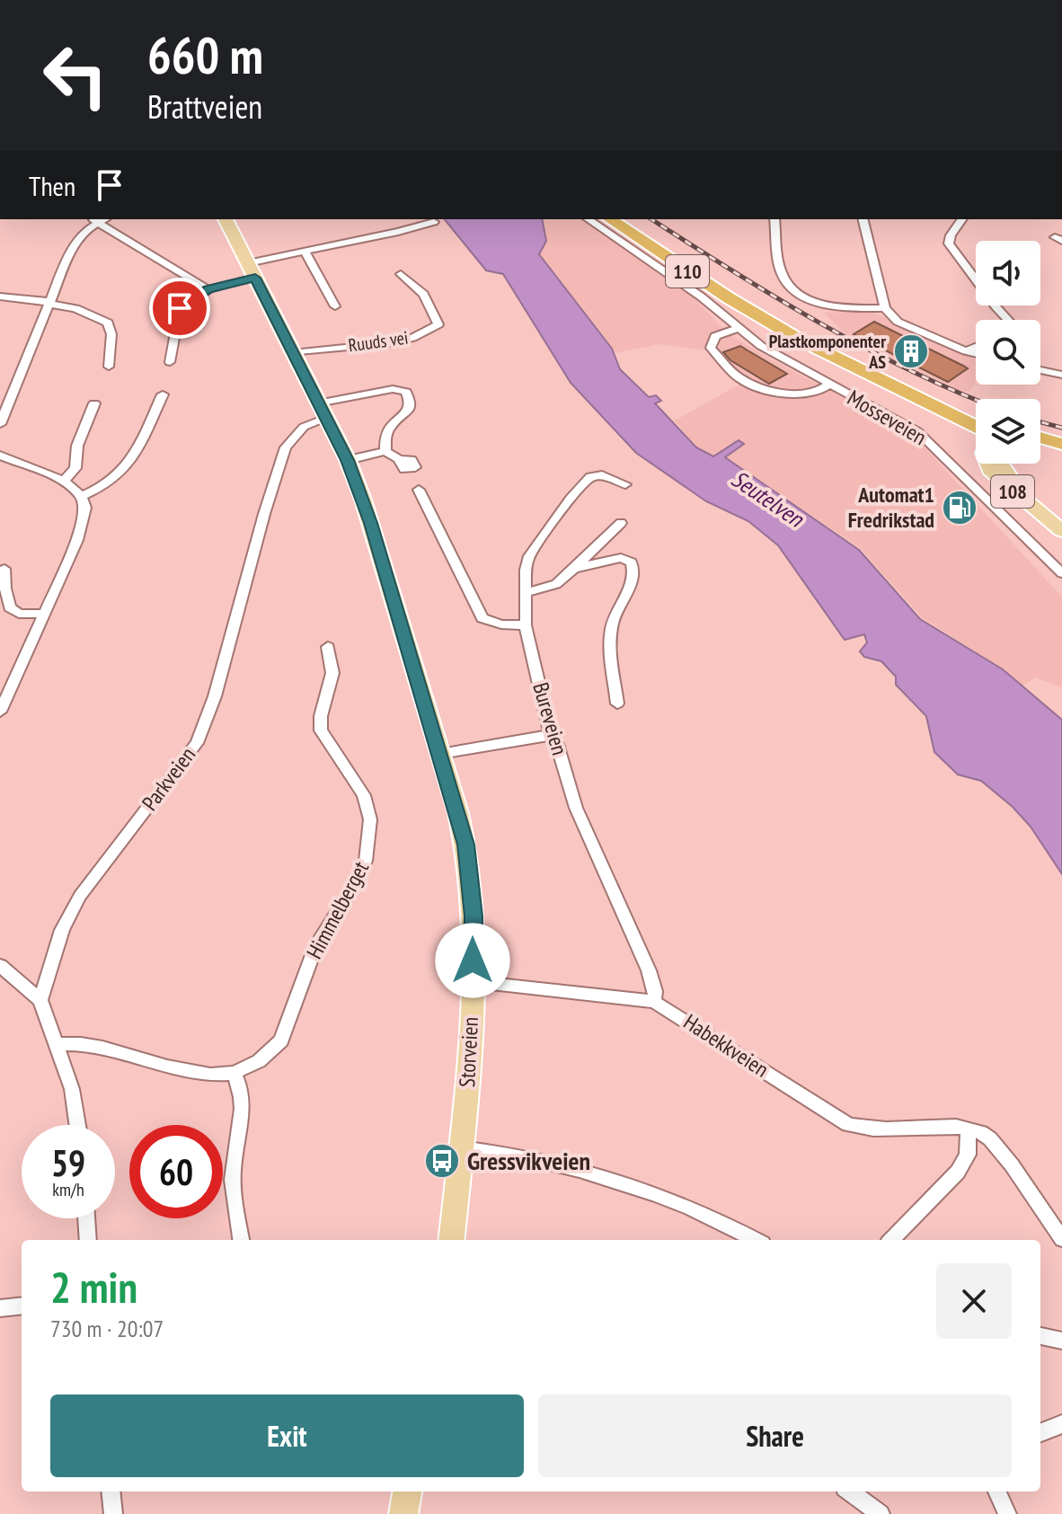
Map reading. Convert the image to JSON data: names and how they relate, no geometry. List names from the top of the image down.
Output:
{
  "streets": {
    "highway": ["110", "Mosseveien"],
    "main road": ["108", "Storveien"],
    "street": [
      "Ruuds vei",
      "Bureveien",
      "Parkveien",
      "Himmelberget",
      "Habekkveien"
    ]
  },
  "crossings": [
    ["Ruuds vei", "Storveien"],
    ["Bureveien", "Habekkveien"],
    ["Parkveien", "Storveien"],
    ["Habekkveien", "Storveien"]
  ],
  "water": ["Seutelven"],
  "places": {
    "building": ["Plastkomponenter AS"],
    "fuel station": ["Automat1 Fredrikstad"],
    "bus stop": ["Gressvikveien"]
  },
  "page": {
    "turn": ["660 m", "Brattveien"],
    "then": "Then",
    "speed": "59 km/h",
    "limit": "60",
    "heading": ["2 min", "730 m · 20:07"],
    "buttons": ["Exit", "Share"]
  }
}
